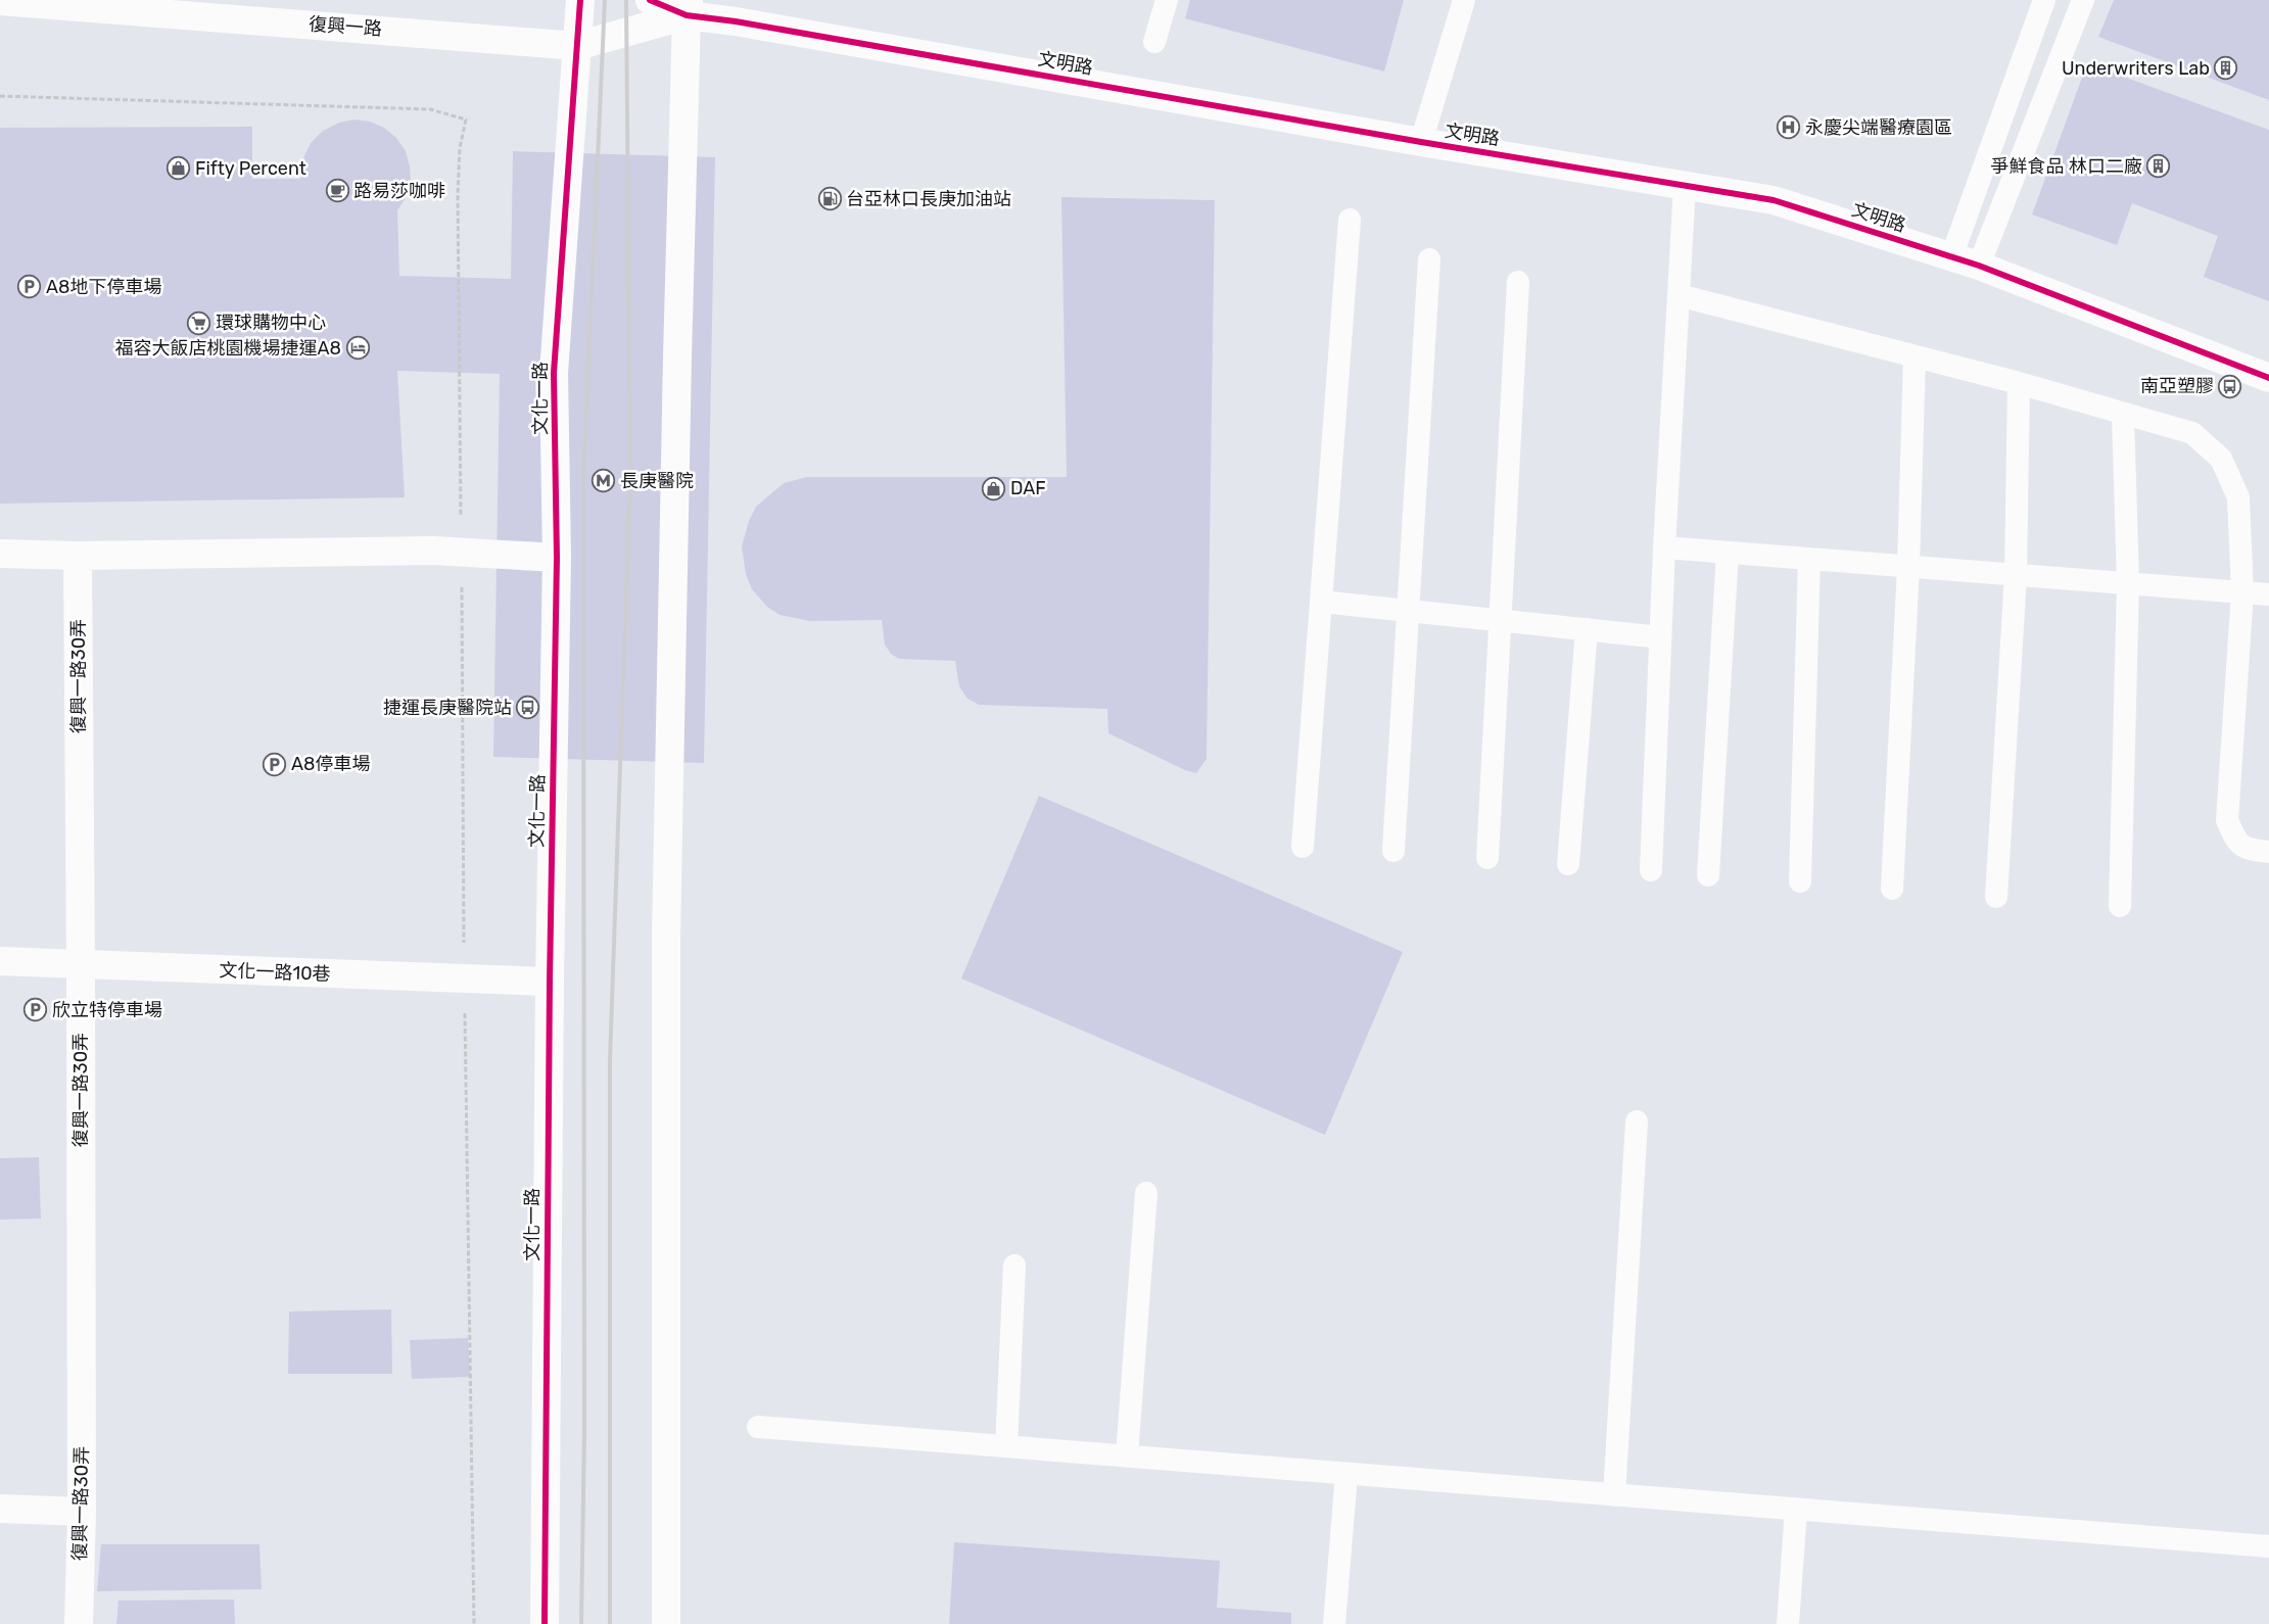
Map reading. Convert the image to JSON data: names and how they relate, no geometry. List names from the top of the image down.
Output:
{
  "streets": {
    "street": [
      "復興一路",
      "文明路",
      "文化一路",
      "復興一路30弄",
      "文化一路10巷"
    ]
  },
  "crossings": [
    ["復興一路", "文明路"],
    ["復興一路", "文化一路"],
    ["文化一路", "文化一路10巷"],
    ["復興一路30弄", "文化一路10巷"]
  ],
  "places": {
    "building": ["Underwriters Lab", "爭鮮食品 林口二廠"],
    "hospital": ["永慶尖端醫療園區"],
    "shop": ["Fifty Percent", "DAF"],
    "cafe": ["路易莎咖啡"],
    "fuel station": ["台亞林口長庚加油站"],
    "parking": ["A8地下停車場", "A8停車場", "欣立特停車場"],
    "supermarket": ["環球購物中心"],
    "hotel": ["福容大飯店桃園機場捷運A8"],
    "bus stop": ["南亞塑膠", "捷運長庚醫院站"],
    "metro station": ["長庚醫院"]
  }
}
